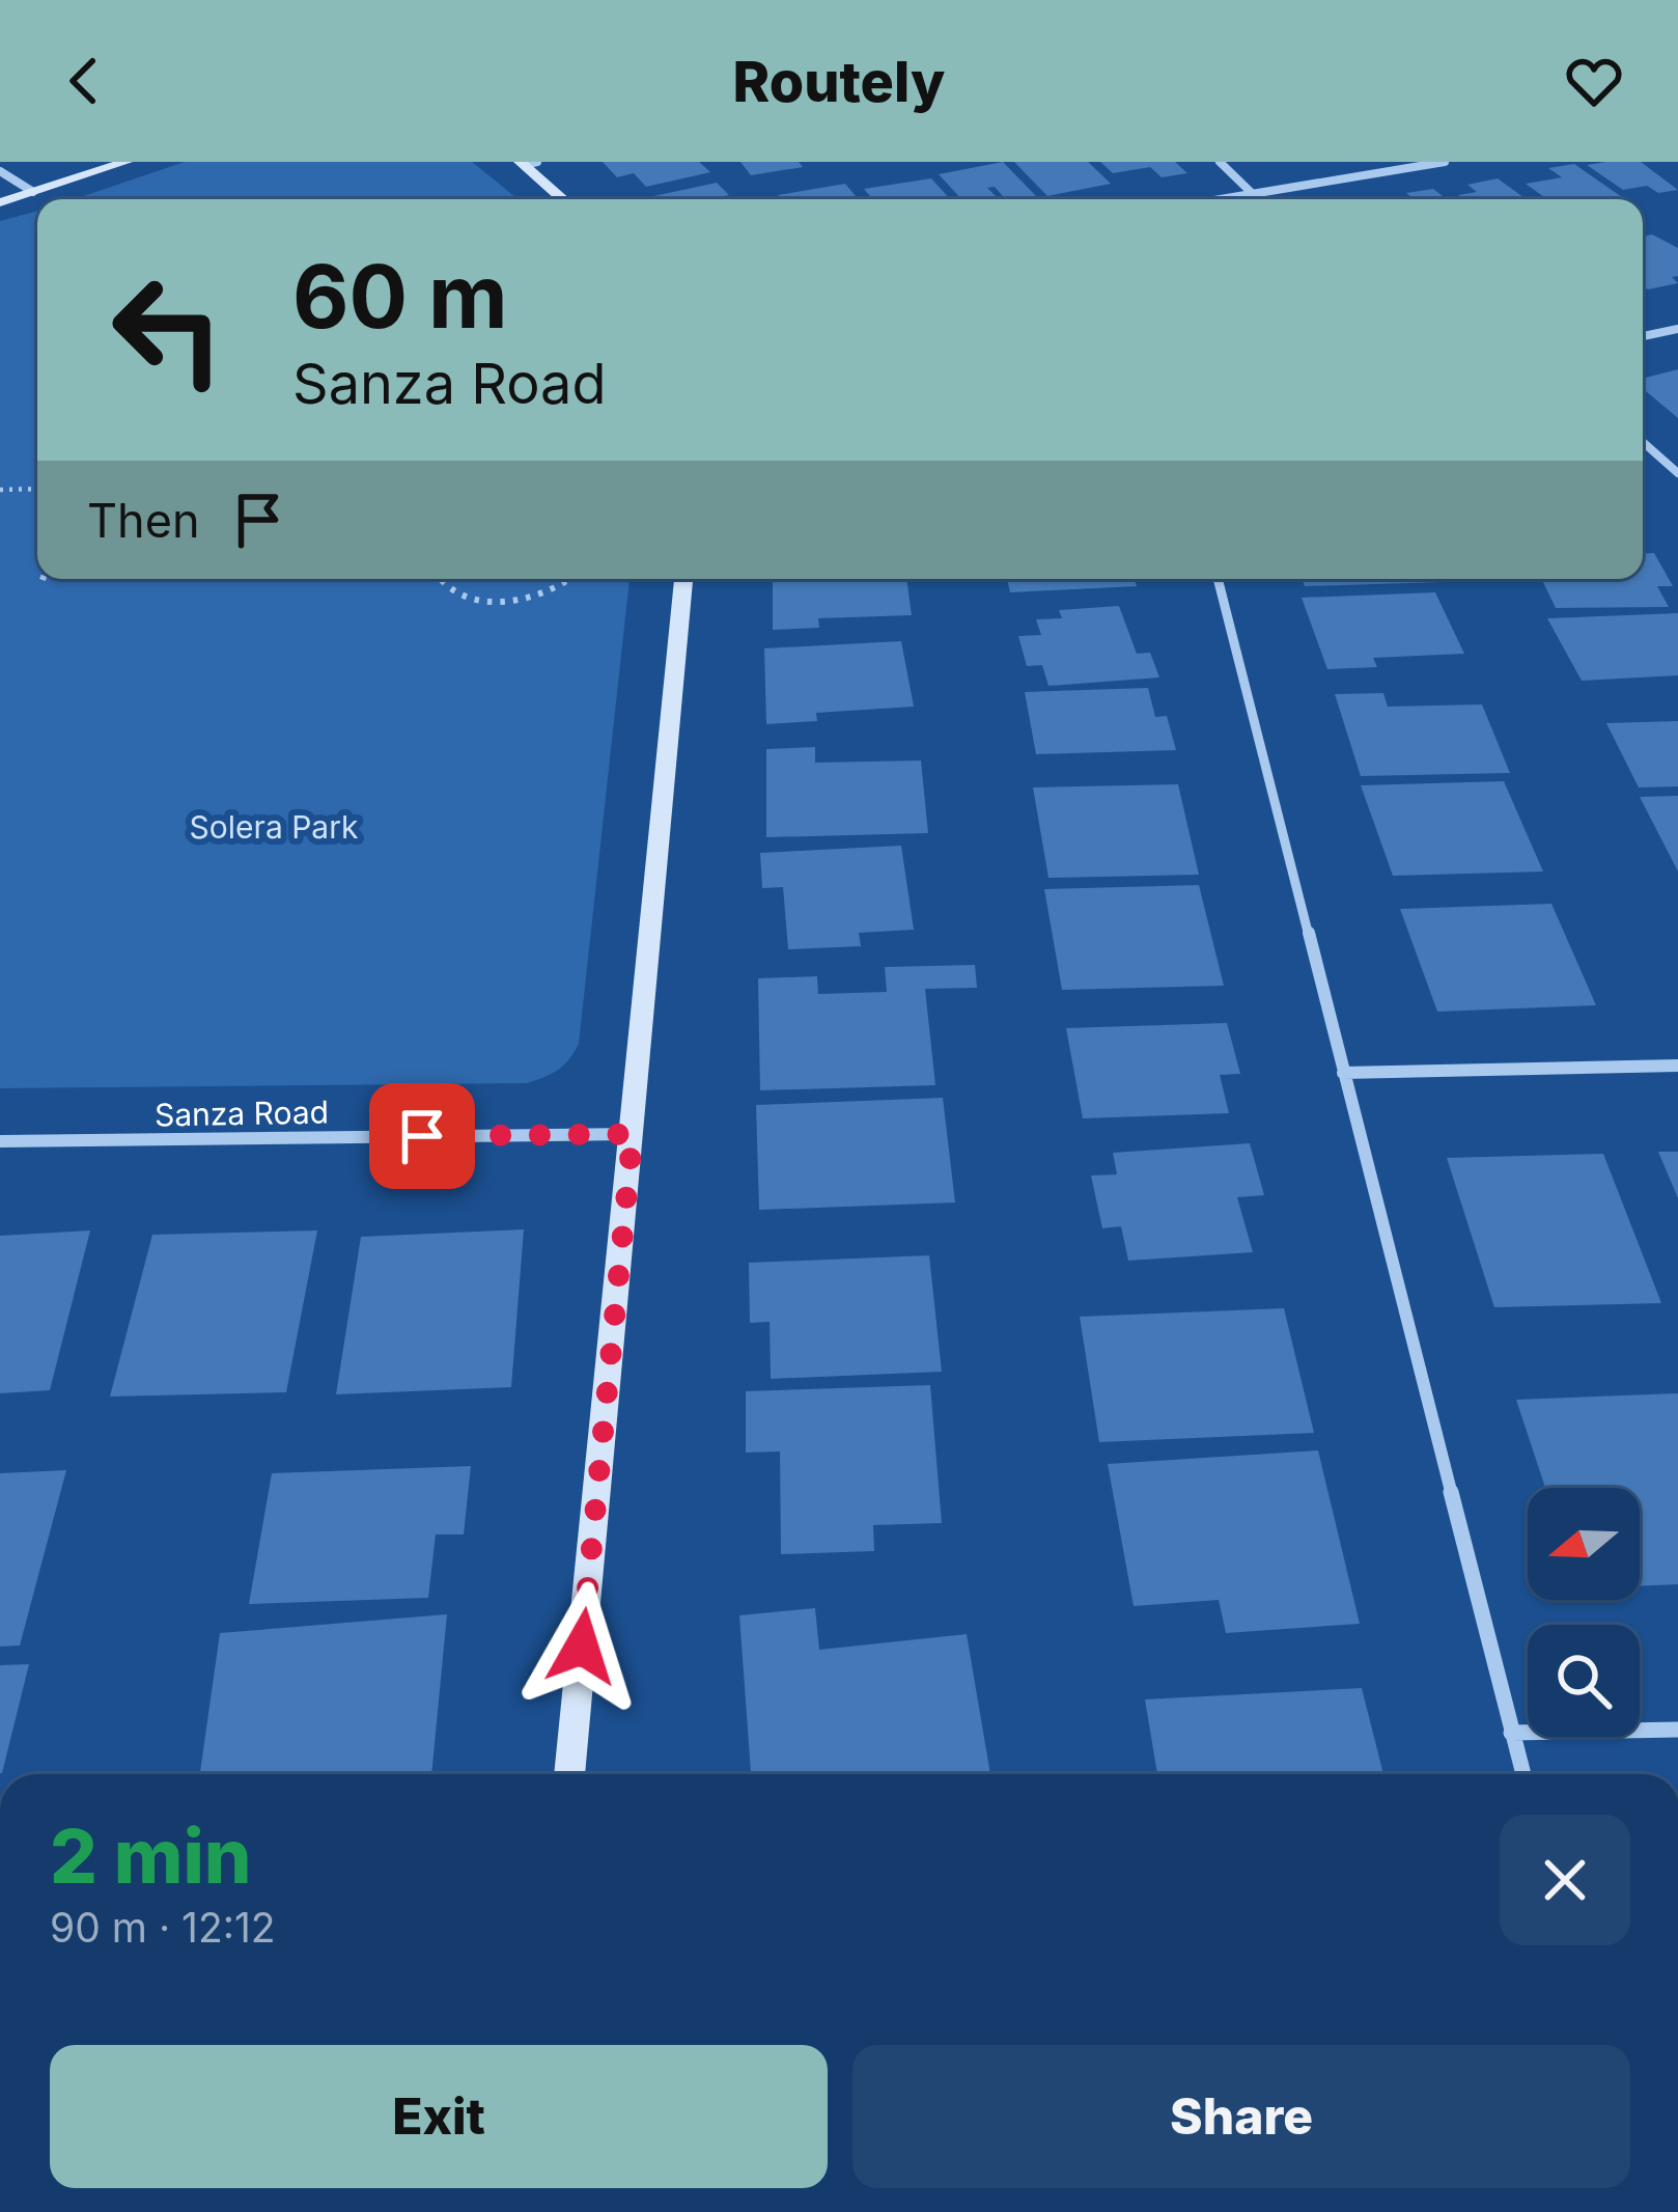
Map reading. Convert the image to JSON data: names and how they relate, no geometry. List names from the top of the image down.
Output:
{
  "streets": {
    "street": ["Sanza Road"]
  },
  "parks": ["Solera Park"],
  "north": "left",
  "page": {
    "header": "Routely",
    "turn": ["60 m", "Sanza Road"],
    "then": "Then",
    "heading": ["2 min", "90 m · 12:12"],
    "buttons": ["Exit", "Share"]
  }
}
